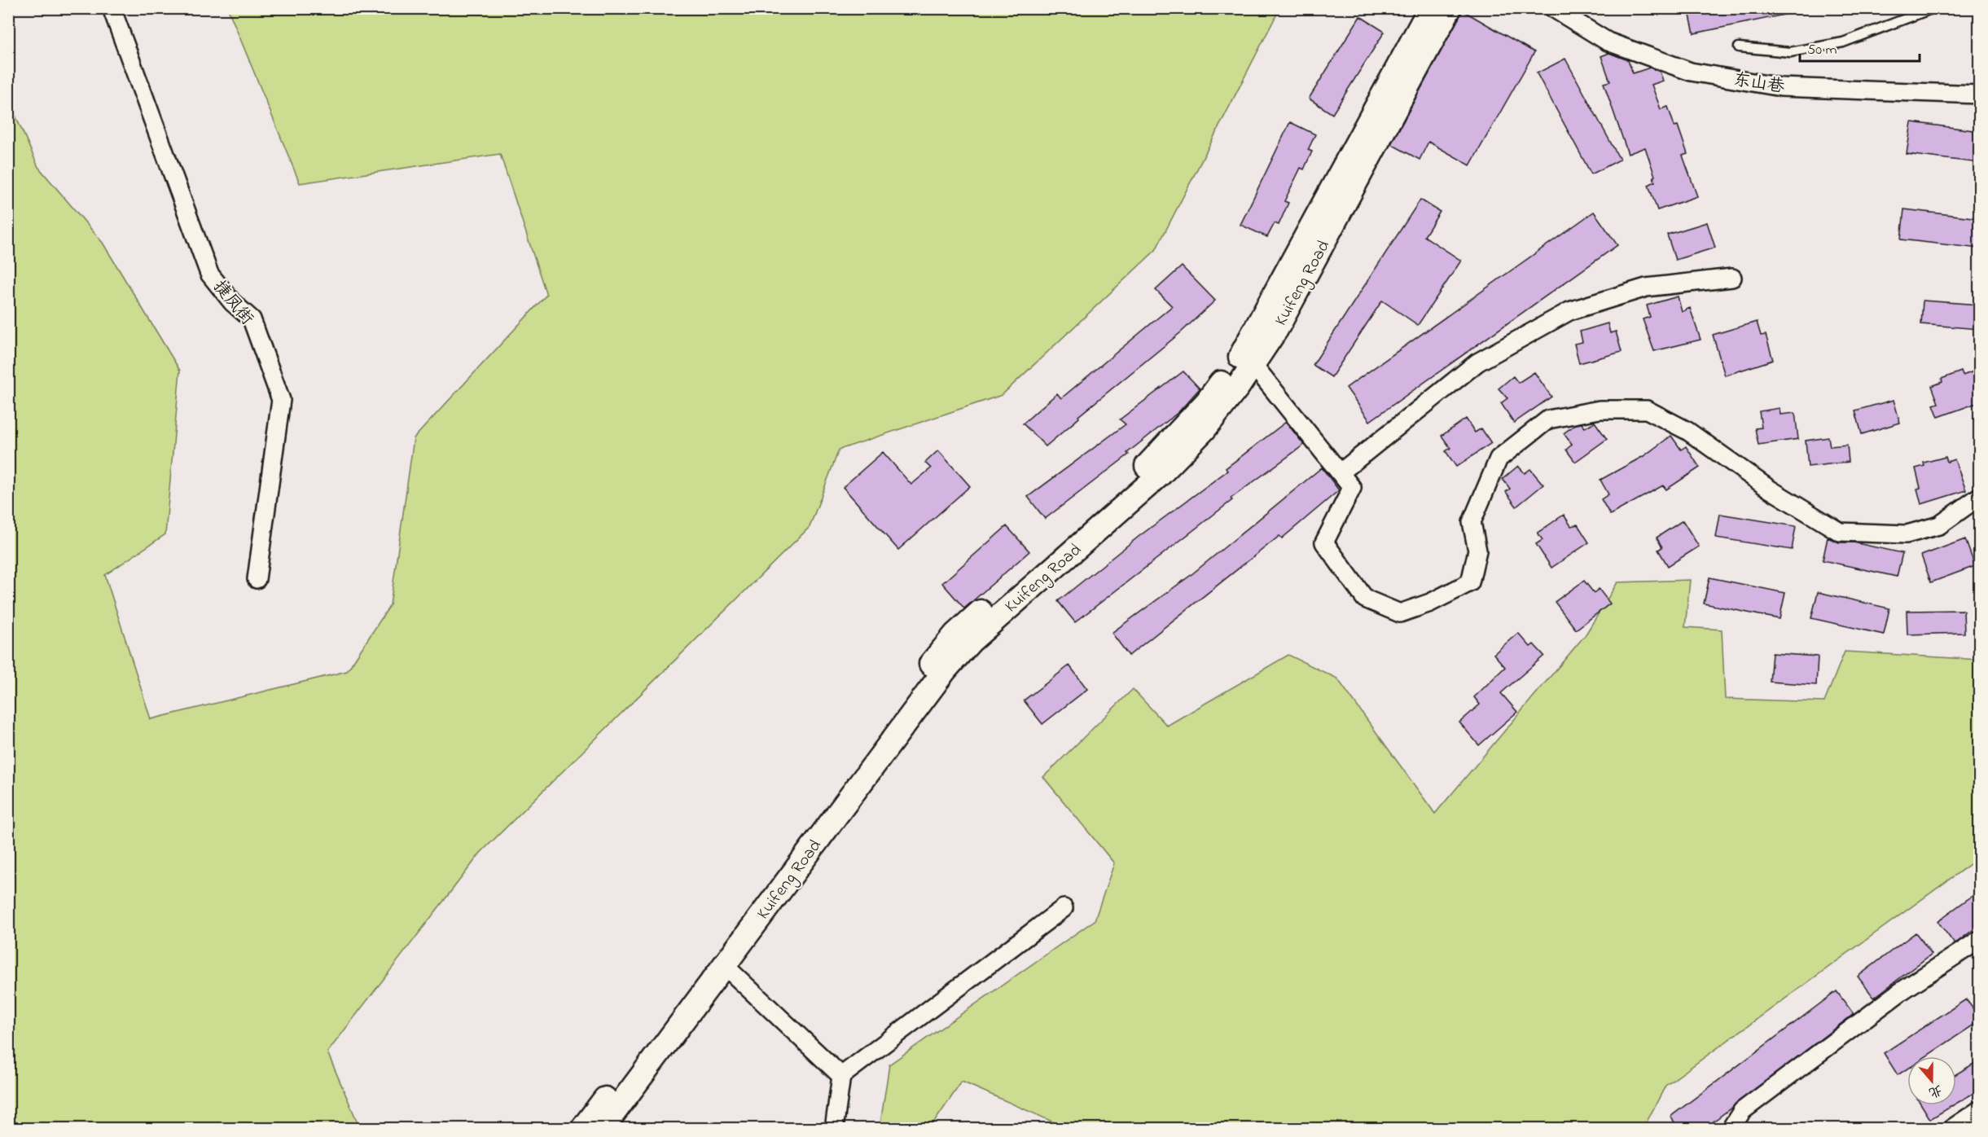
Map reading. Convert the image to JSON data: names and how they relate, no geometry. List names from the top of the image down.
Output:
{
  "streets": {
    "main road": ["Kuifeng Road"],
    "street": ["东山巷", "捷凤街"]
  },
  "scale_bar": "50 m",
  "north": "bottom"
}
